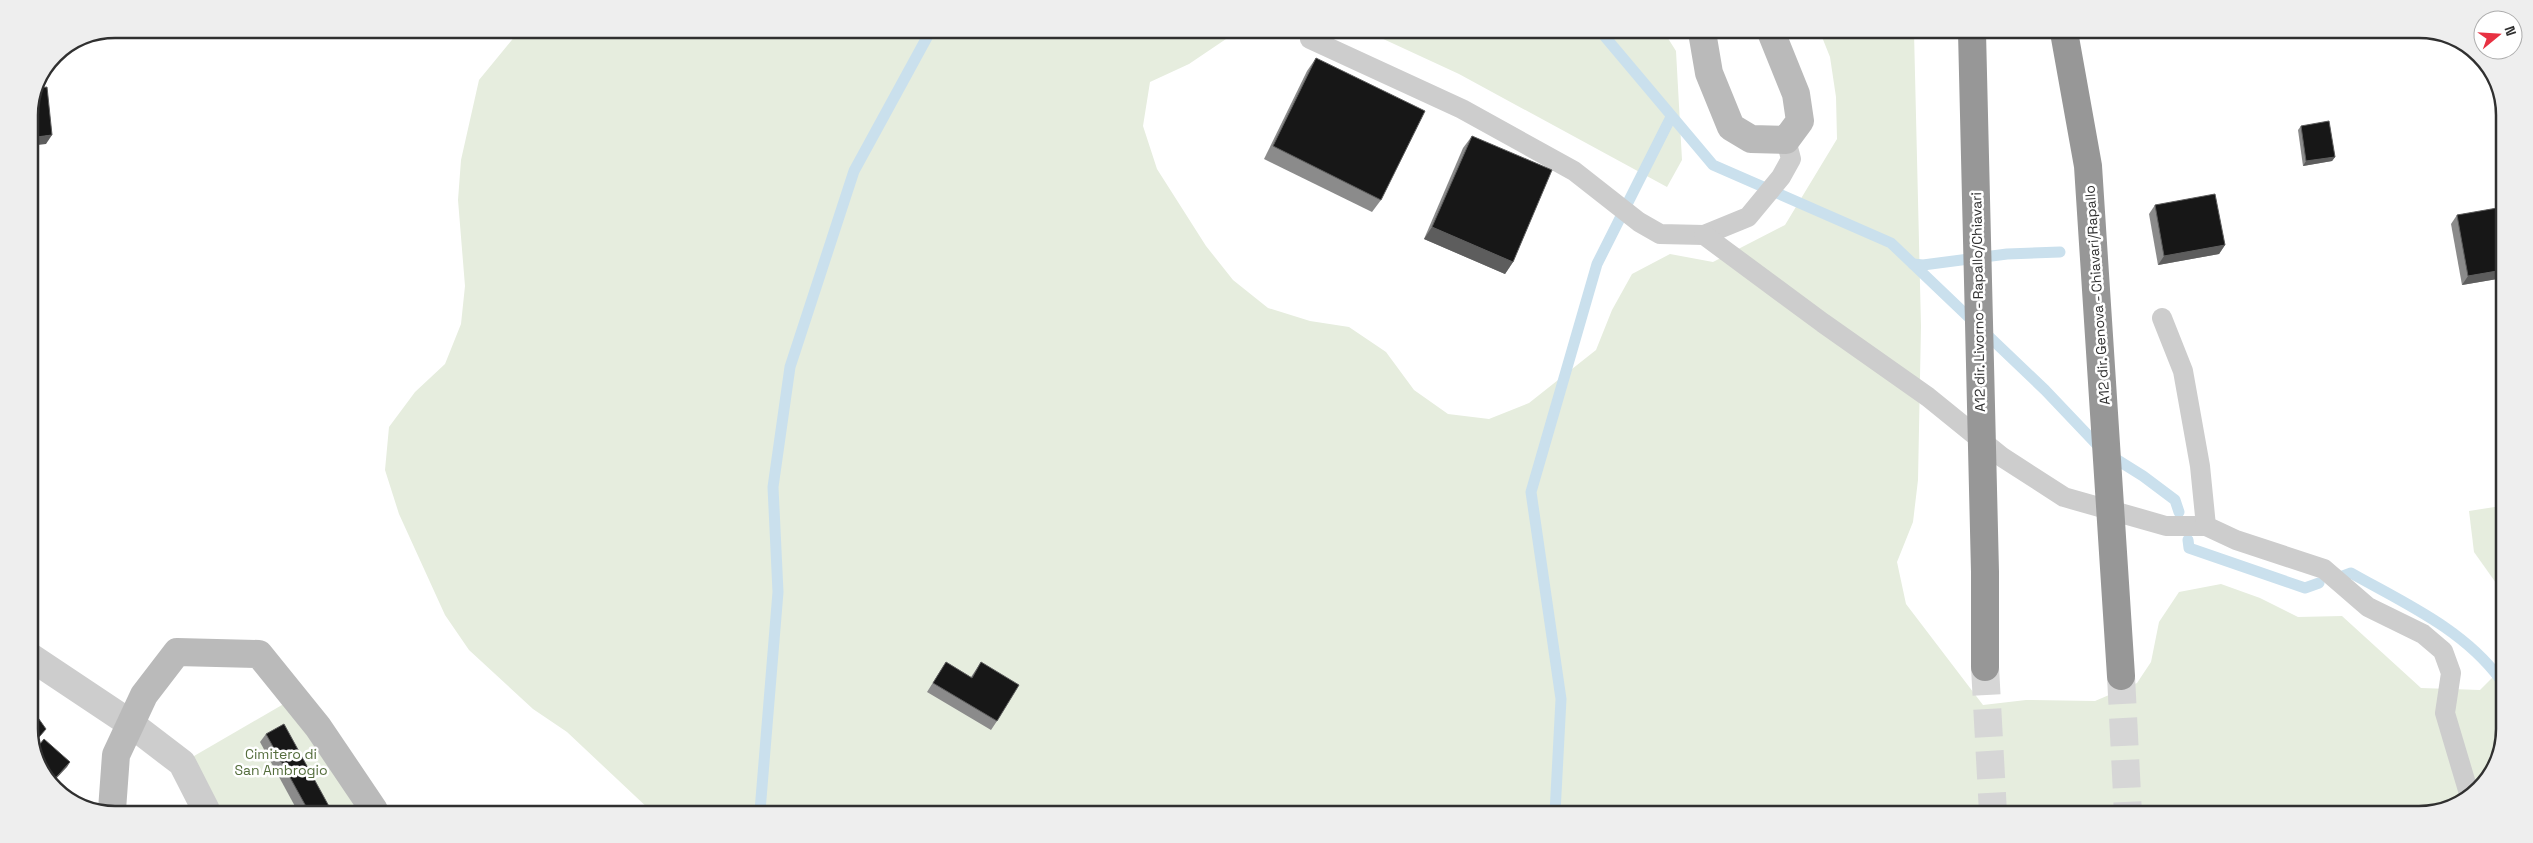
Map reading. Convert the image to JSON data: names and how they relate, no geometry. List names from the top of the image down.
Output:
{
  "streets": {
    "highway": ["A12 dir. Genova - Chiavari/Rapallo", "A12 dir. Livorno - Rapallo/Chiavari"]
  },
  "parks": ["Cimitero di San Ambrogio"],
  "north": "right"
}
